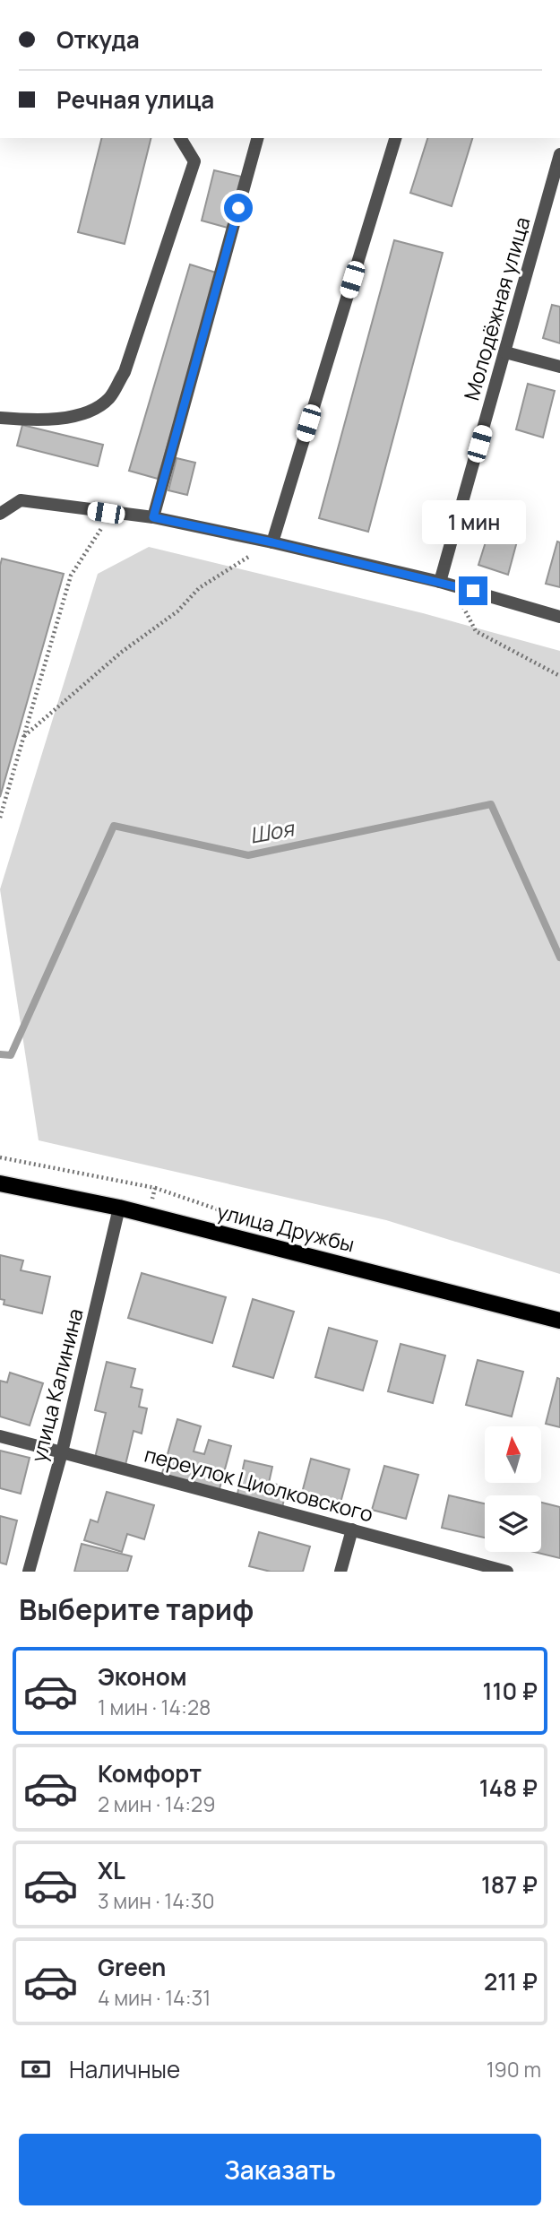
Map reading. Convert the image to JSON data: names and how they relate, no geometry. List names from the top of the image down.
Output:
{
  "streets": {
    "main road": ["улица Дружбы"],
    "street": ["Молодёжная улица", "улица Калинина", "переулок Циолковского"]
  },
  "crossings": [
    ["улица Дружбы", "улица Калинина"],
    ["улица Калинина", "переулок Циолковского"]
  ],
  "water": ["Шоя"],
  "north": "top",
  "page": {
    "banner": ["Откуда", "Речная улица"],
    "bubble": "1 мин",
    "heading": "Выберите тариф",
    "list": [
      {
        "name": "Эконом",
        "note": "1 мин · 14:28",
        "value": "110 ₽"
      },
      {
        "name": "Комфорт",
        "note": "2 мин · 14:29",
        "value": "148 ₽"
      },
      {
        "name": "XL",
        "note": "3 мин · 14:30",
        "value": "187 ₽"
      },
      {
        "name": "Green",
        "note": "4 мин · 14:31",
        "value": "211 ₽"
      }
    ],
    "pay": ["Наличные", "190 m"],
    "buttons": "Заказать"
  }
}
